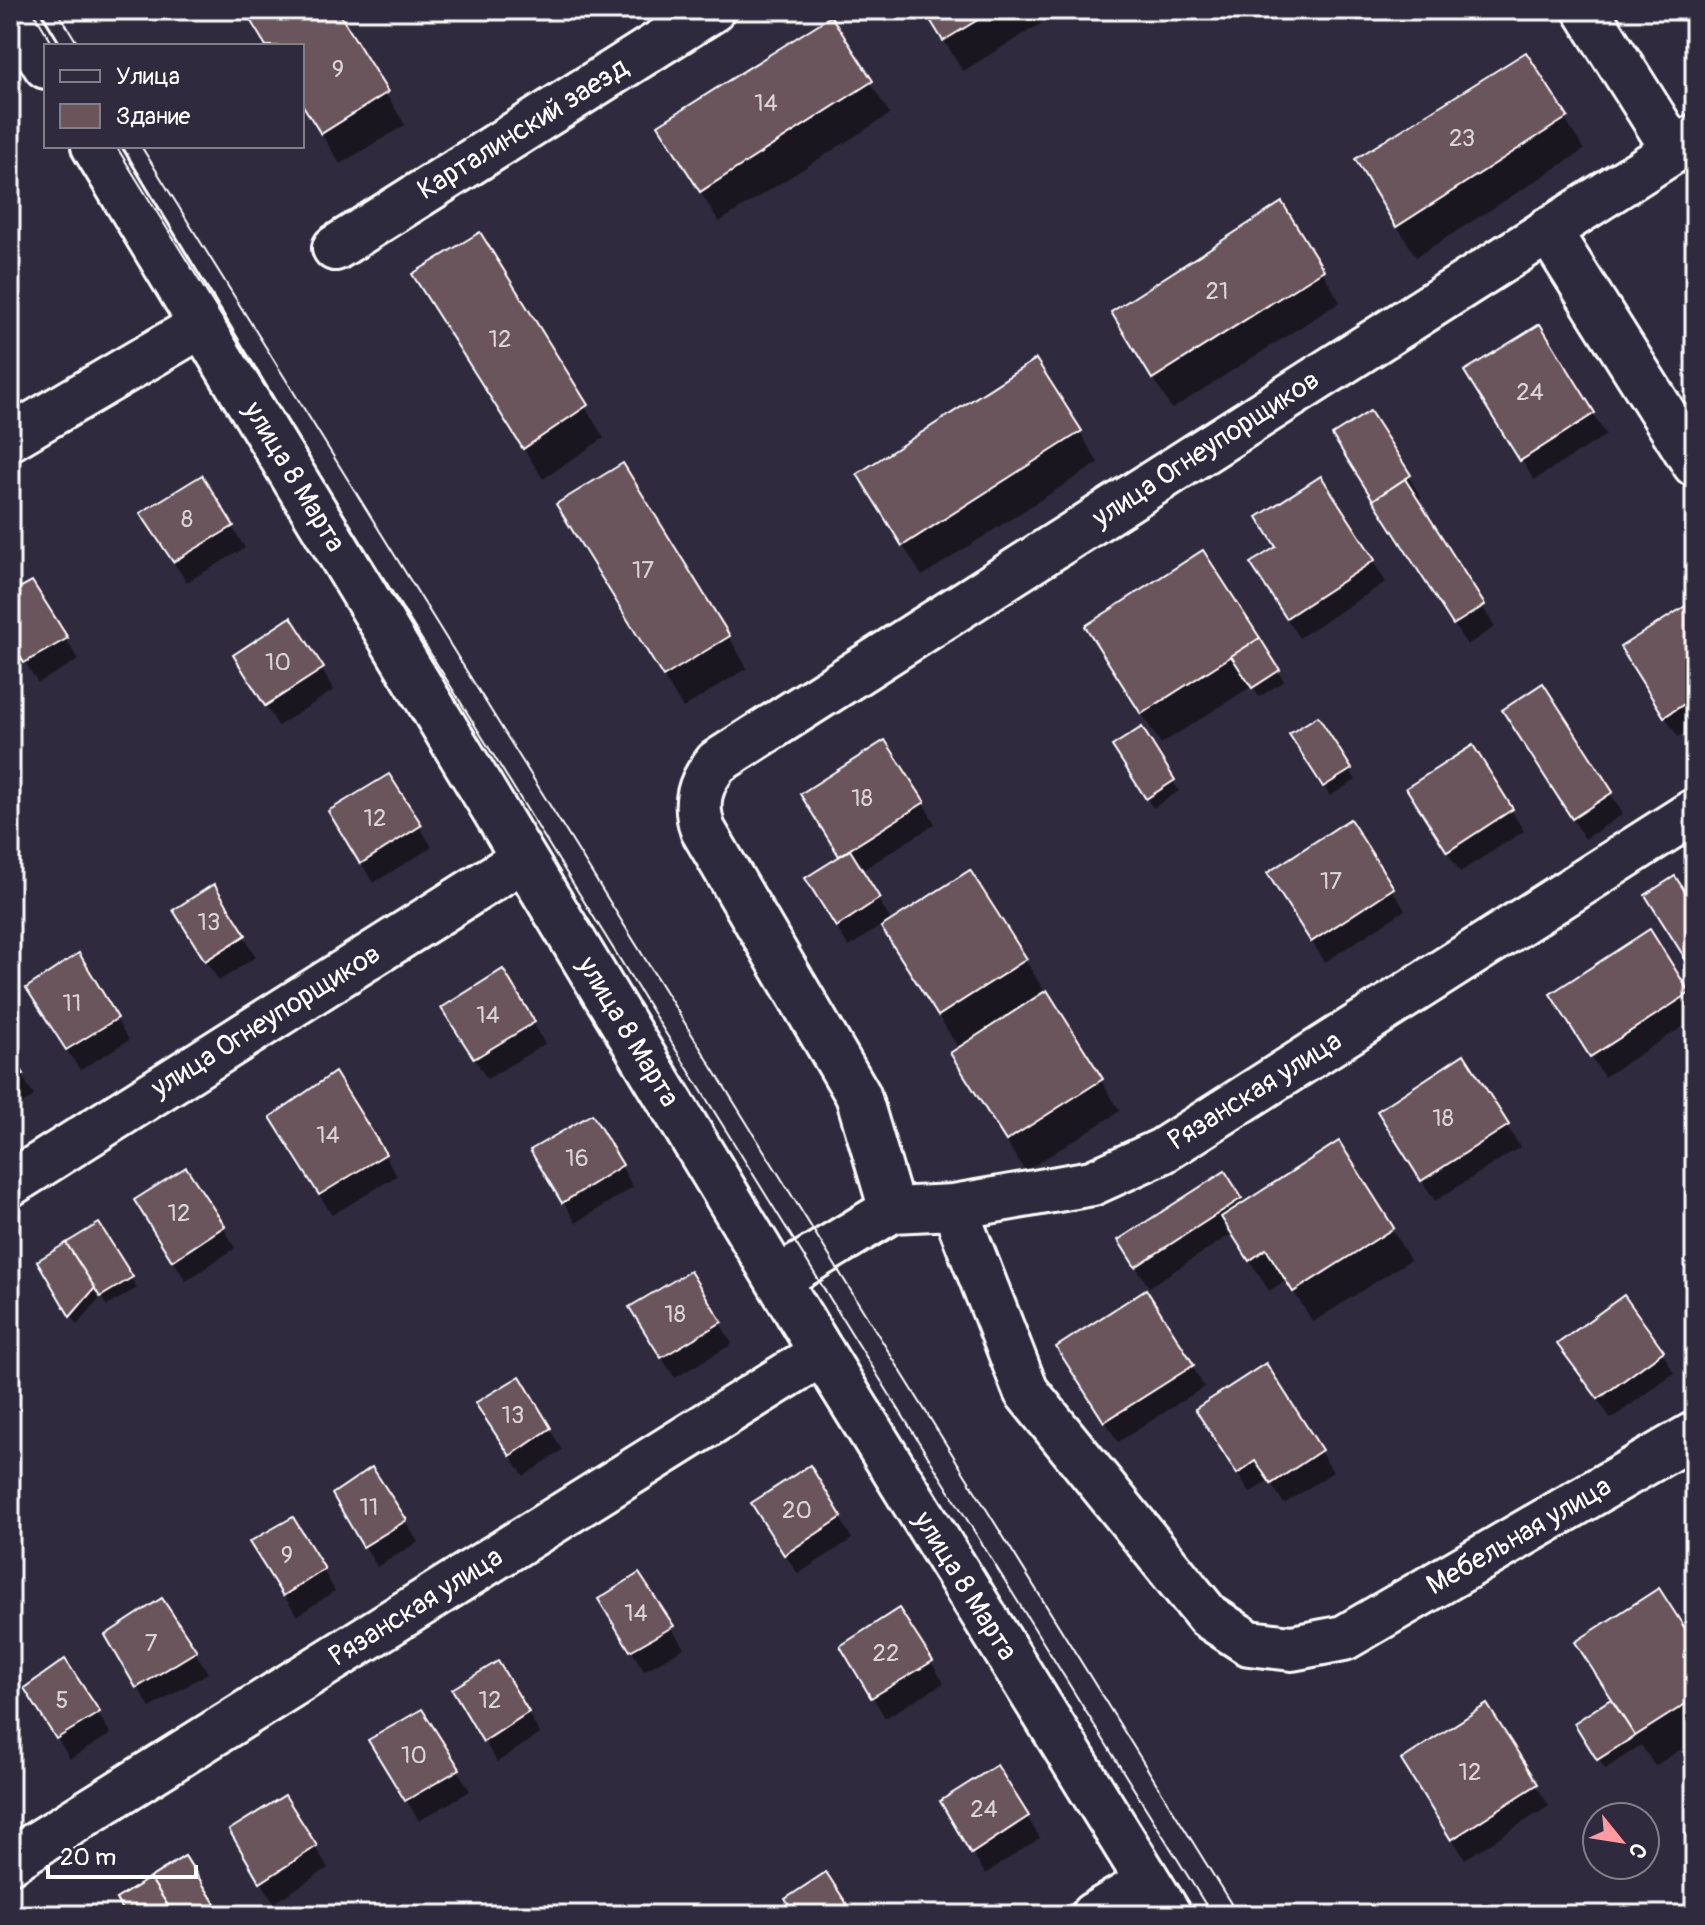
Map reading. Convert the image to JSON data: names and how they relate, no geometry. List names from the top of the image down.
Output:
{
  "streets": {
    "street": [
      "Карталинский заезд",
      "улица Огнеупорщиков",
      "улица 8 Марта",
      "Рязанская улица",
      "Мебельная улица"
    ]
  },
  "crossings": [
    ["улица Огнеупорщиков", "улица 8 Марта"],
    ["улица Огнеупорщиков", "Рязанская улица"],
    ["улица 8 Марта", "Рязанская улица"],
    ["Рязанская улица", "Мебельная улица"]
  ],
  "house_numbers": [
    "9",
    "14",
    "23",
    "21",
    "12",
    "24",
    "8",
    "17",
    "10",
    "18",
    "12",
    "17",
    "13",
    "11",
    "14",
    "18",
    "14",
    "16",
    "12",
    "18",
    "13",
    "11",
    "20",
    "9",
    "14",
    "7",
    "22",
    "5",
    "12",
    "10",
    "12",
    "24"
  ],
  "legend": ["Улица", "Здание"],
  "scale_bar": "20 m",
  "north": "bottom right"
}
